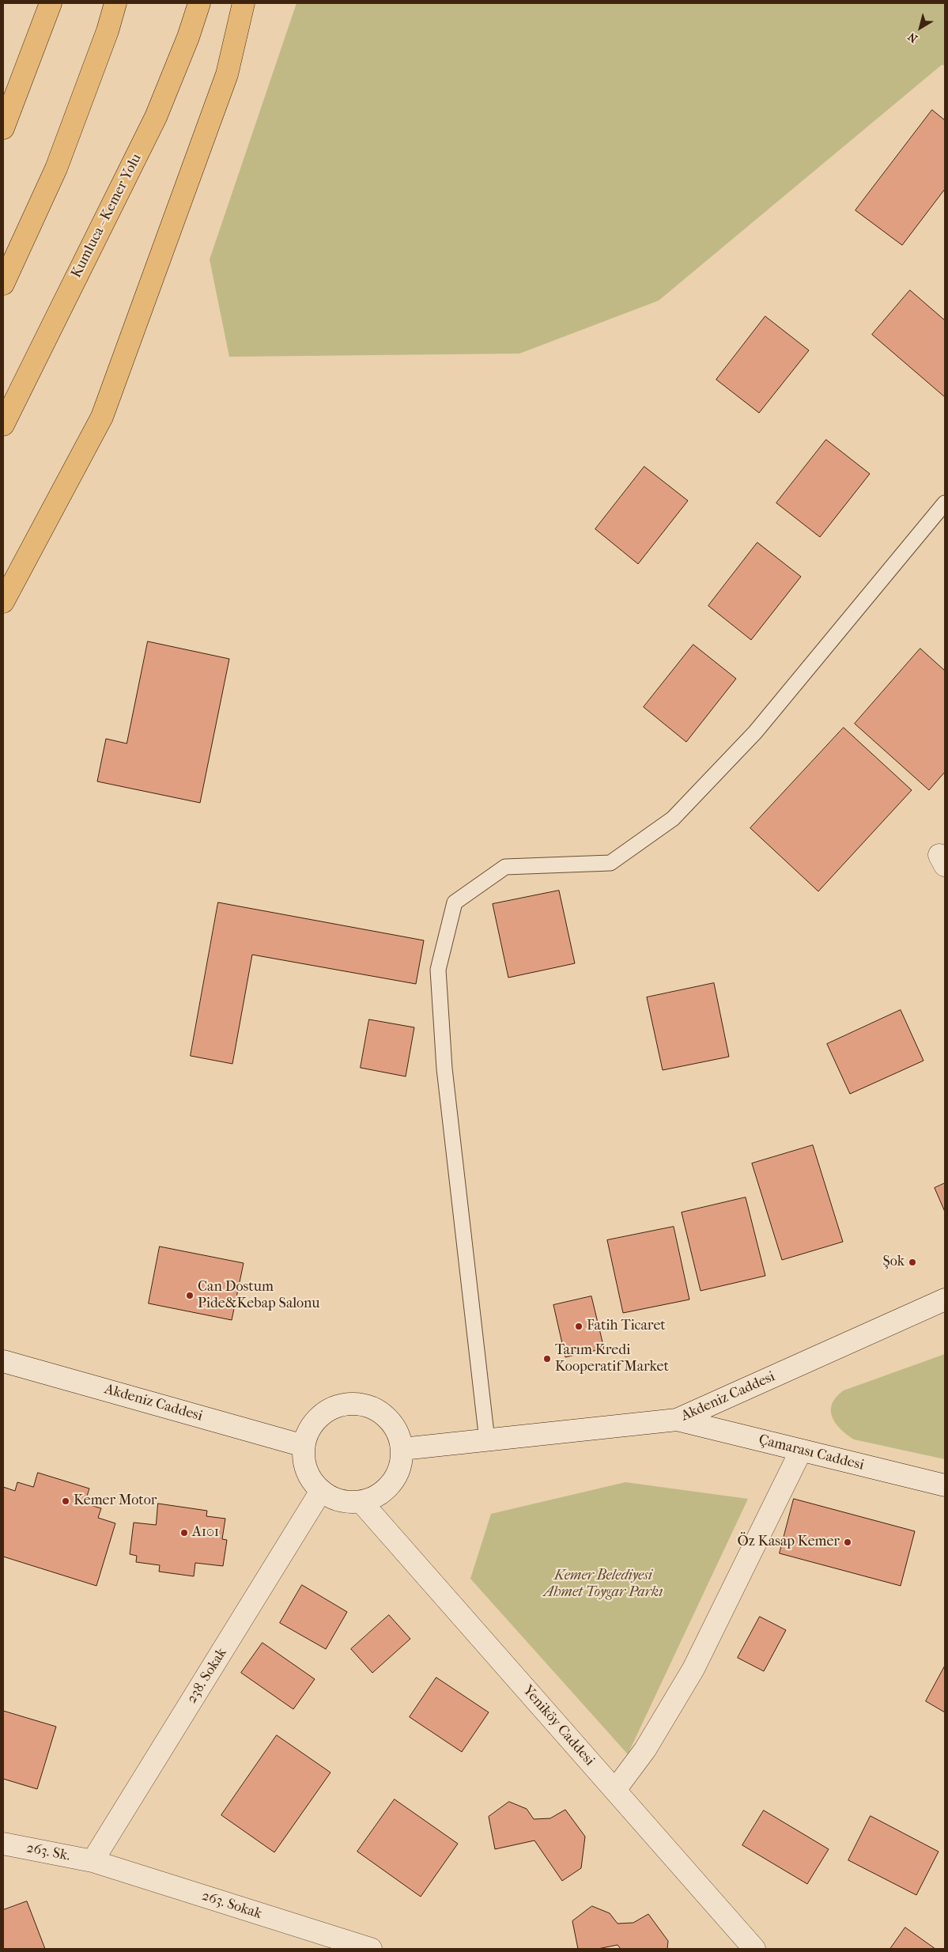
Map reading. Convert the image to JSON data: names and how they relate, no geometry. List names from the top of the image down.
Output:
{
  "streets": {
    "highway": ["Kumluca - Kemer Yolu"],
    "street": [
      "Akdeniz Caddesi",
      "Çamarası Caddesi",
      "238. Sokak",
      "Yeniköy Caddesi",
      "263. Sk.",
      "263. Sokak"
    ]
  },
  "crossings": [
    ["Akdeniz Caddesi", "Çamarası Caddesi"],
    ["Akdeniz Caddesi", "238. Sokak"],
    ["Akdeniz Caddesi", "Yeniköy Caddesi"],
    ["238. Sokak", "Yeniköy Caddesi"],
    ["238. Sokak", "263. Sk."],
    ["238. Sokak", "263. Sokak"],
    ["263. Sk.", "263. Sokak"]
  ],
  "parks": ["Kemer Belediyesi Ahmet Toygar Parkı"],
  "places": [
    "Şok",
    "Can Dostum Pide&Kebap Salonu",
    "Fatih Ticaret",
    "Tarım Kredi Kooperatif Market",
    "Kemer Motor",
    "A101",
    "Öz Kasap Kemer"
  ],
  "north": "bottom left"
}
